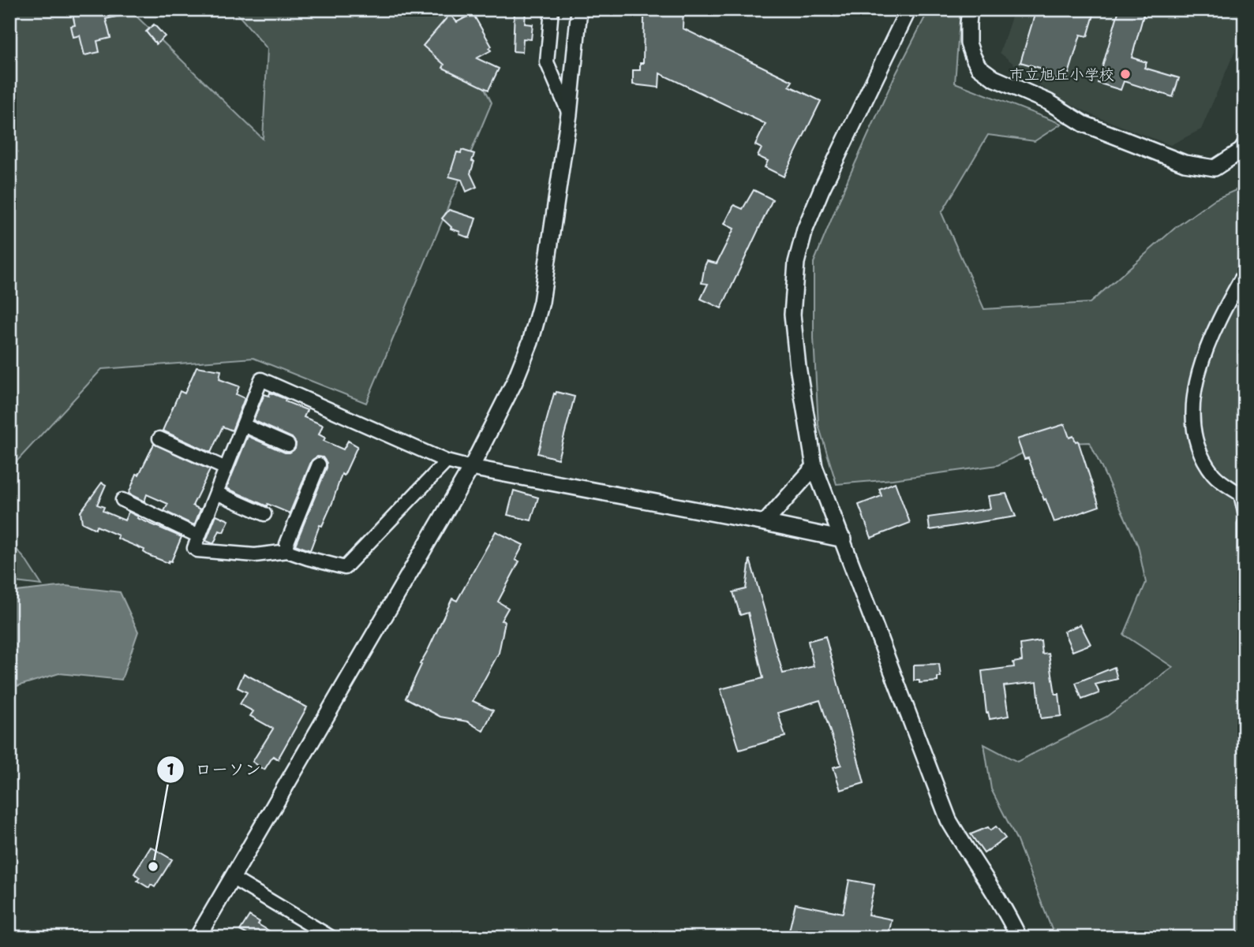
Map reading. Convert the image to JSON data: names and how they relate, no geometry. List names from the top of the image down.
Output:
{
  "places": ["市立旭丘小学校", "ローソン"]
}
